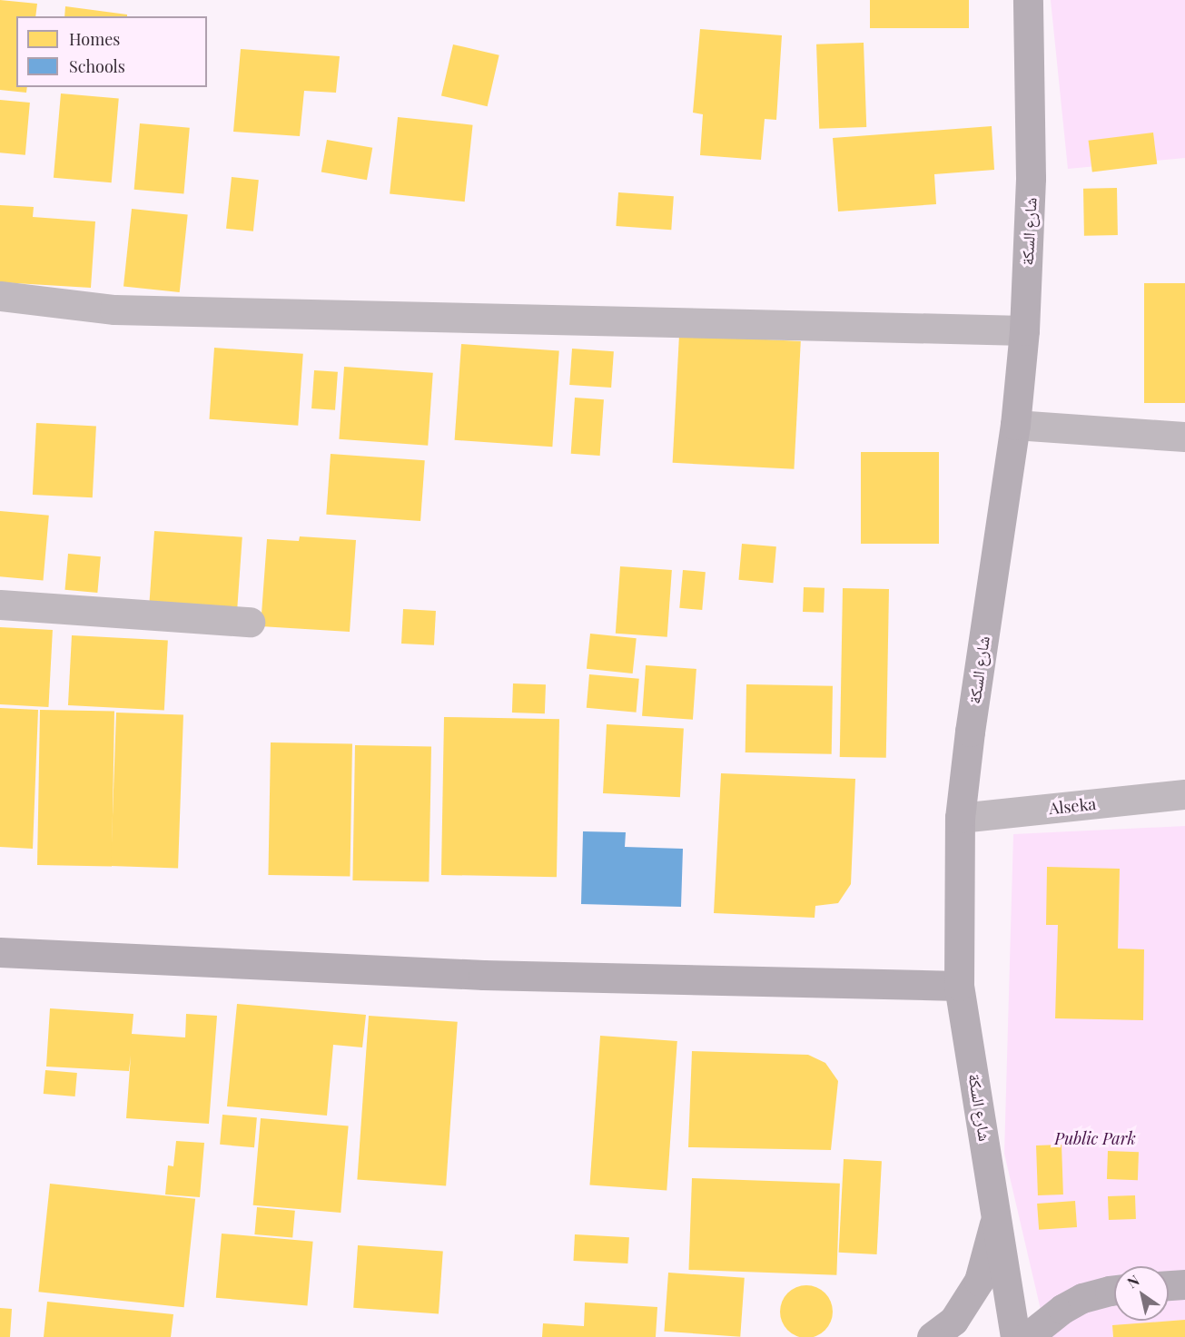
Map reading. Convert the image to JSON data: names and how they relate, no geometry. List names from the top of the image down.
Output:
{
  "streets": {
    "main road": ["شارع السكة"],
    "street": ["Alseka"]
  },
  "crossings": [
    ["شارع السكة", "Alseka"]
  ],
  "parks": ["Public Park"],
  "legend": ["Homes", "Schools"],
  "north": "top left"
}
